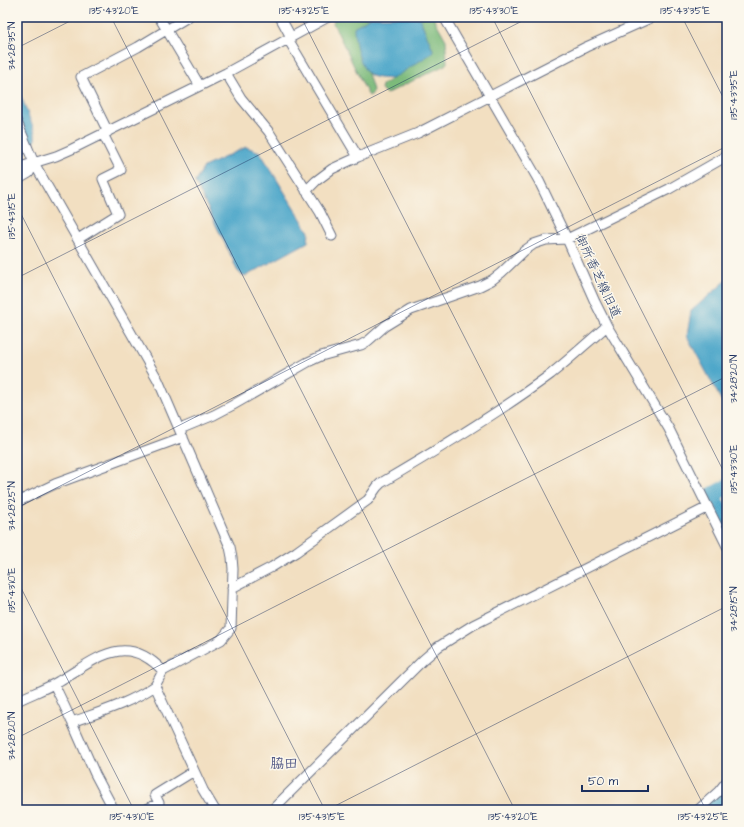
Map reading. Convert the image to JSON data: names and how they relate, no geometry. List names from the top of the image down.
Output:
{
  "streets": {
    "street": ["御所香芝線旧道"]
  },
  "districts": ["脇田"],
  "scale_bar": "50 m",
  "coordinates": [
    "135°43'20\"E",
    "135°43'25\"E",
    "135°43'30\"E",
    "135°43'35\"E",
    "34°28'35\"N",
    "135°43'15\"E",
    "34°28'20\"N",
    "34°28'25\"N",
    "135°43'10\"E",
    "34°28'15\"N"
  ]
}
